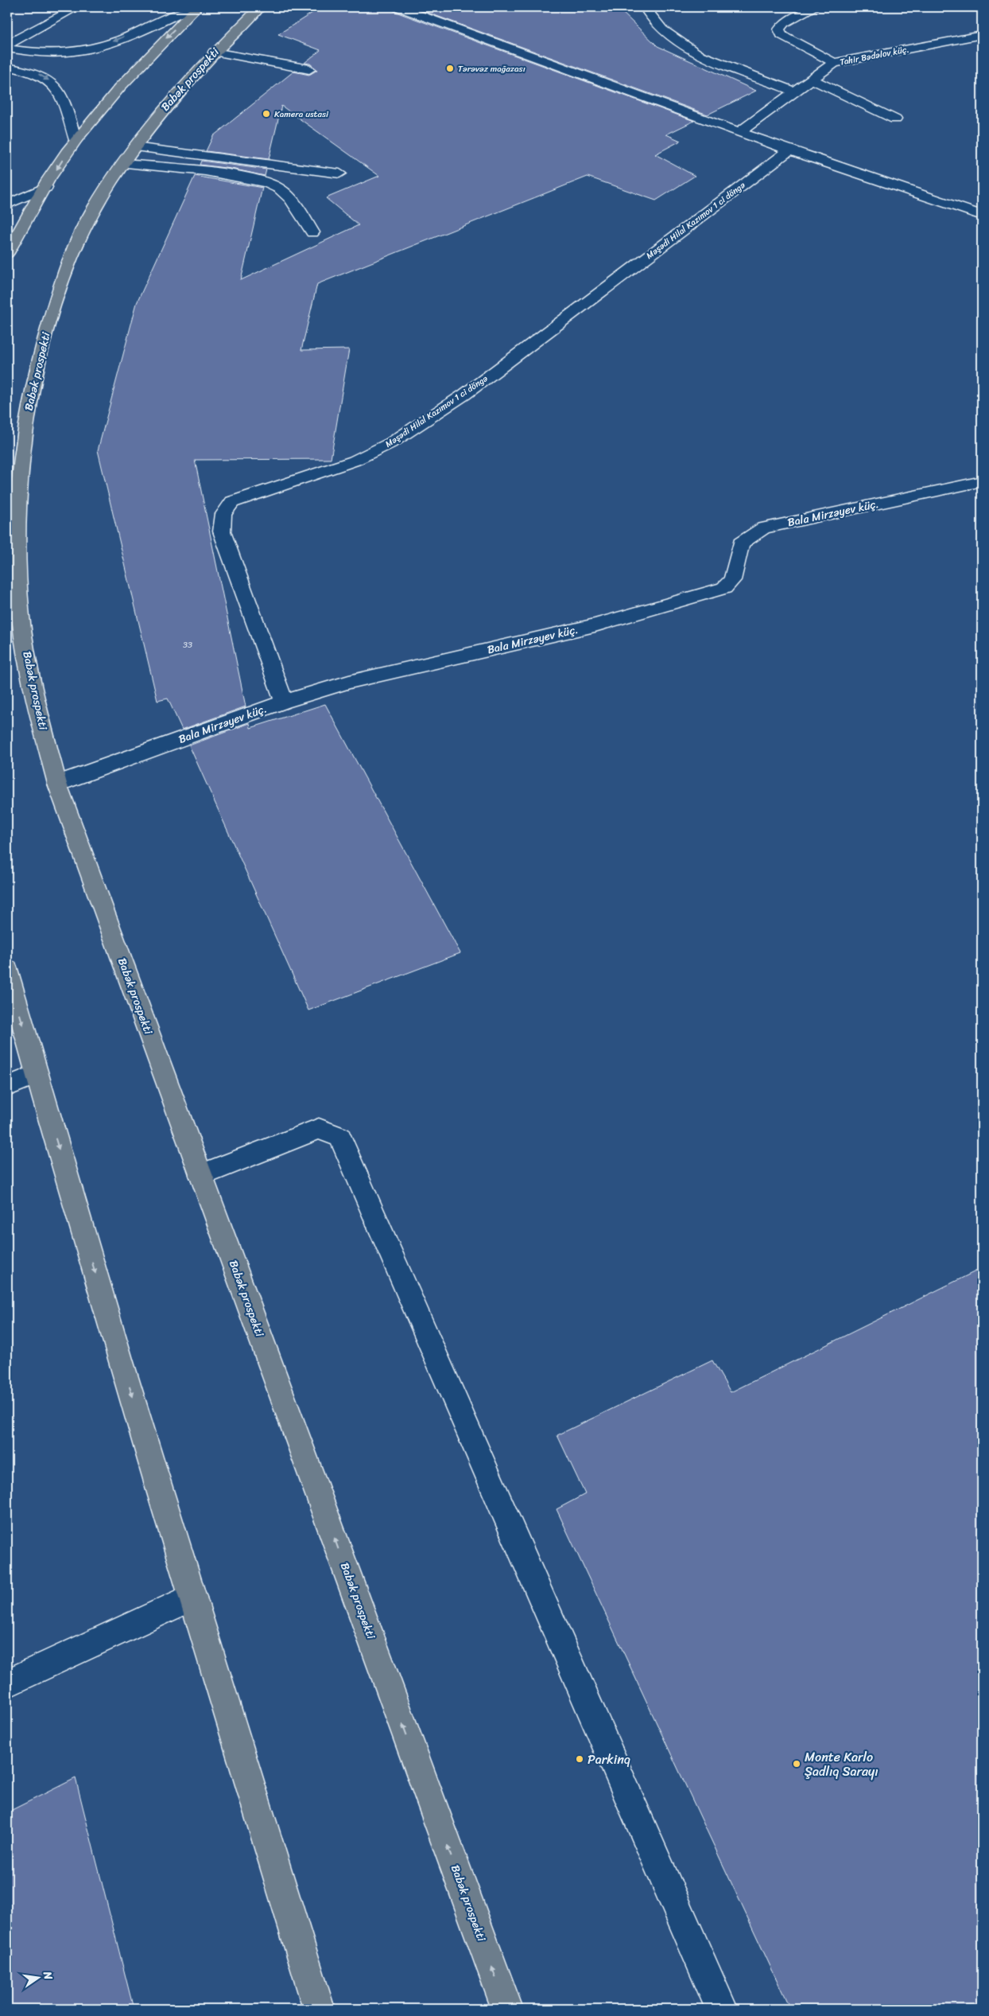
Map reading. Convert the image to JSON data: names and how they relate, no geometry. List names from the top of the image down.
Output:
{
  "streets": {
    "main road": ["Babək prospekti"],
    "street": ["Tahir Bədəlov küç.", "Məşədi Hilal Kazımov 1 ci döngə", "Bala Mirzəyev küç."]
  },
  "crossings": [
    ["Babək prospekti", "Bala Mirzəyev küç."],
    ["Məşədi Hilal Kazımov 1 ci döngə", "Bala Mirzəyev küç."]
  ],
  "places": [
    "Tərəvəz mağazası",
    "Kamera ustasi",
    "Parkinq",
    "Monte Karlo Şadlıq Sarayı"
  ],
  "house_numbers": ["33"],
  "north": "right"
}
